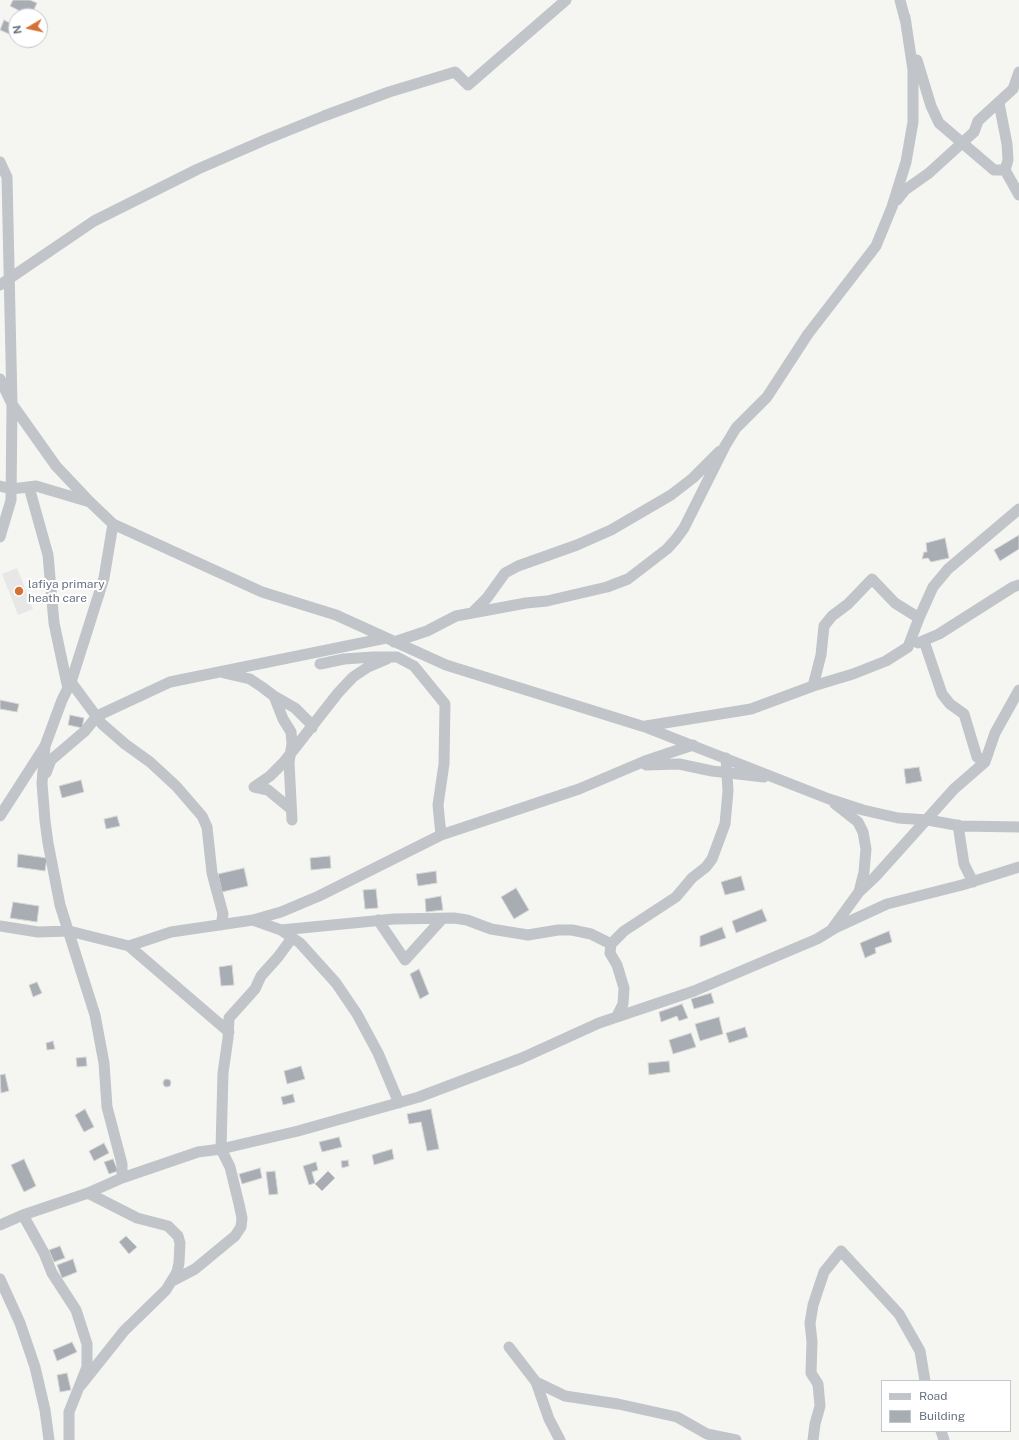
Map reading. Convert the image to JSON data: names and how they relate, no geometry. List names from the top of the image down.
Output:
{
  "places": ["lafiya primary heath care"],
  "legend": ["Road", "Building"],
  "north": "left"
}
